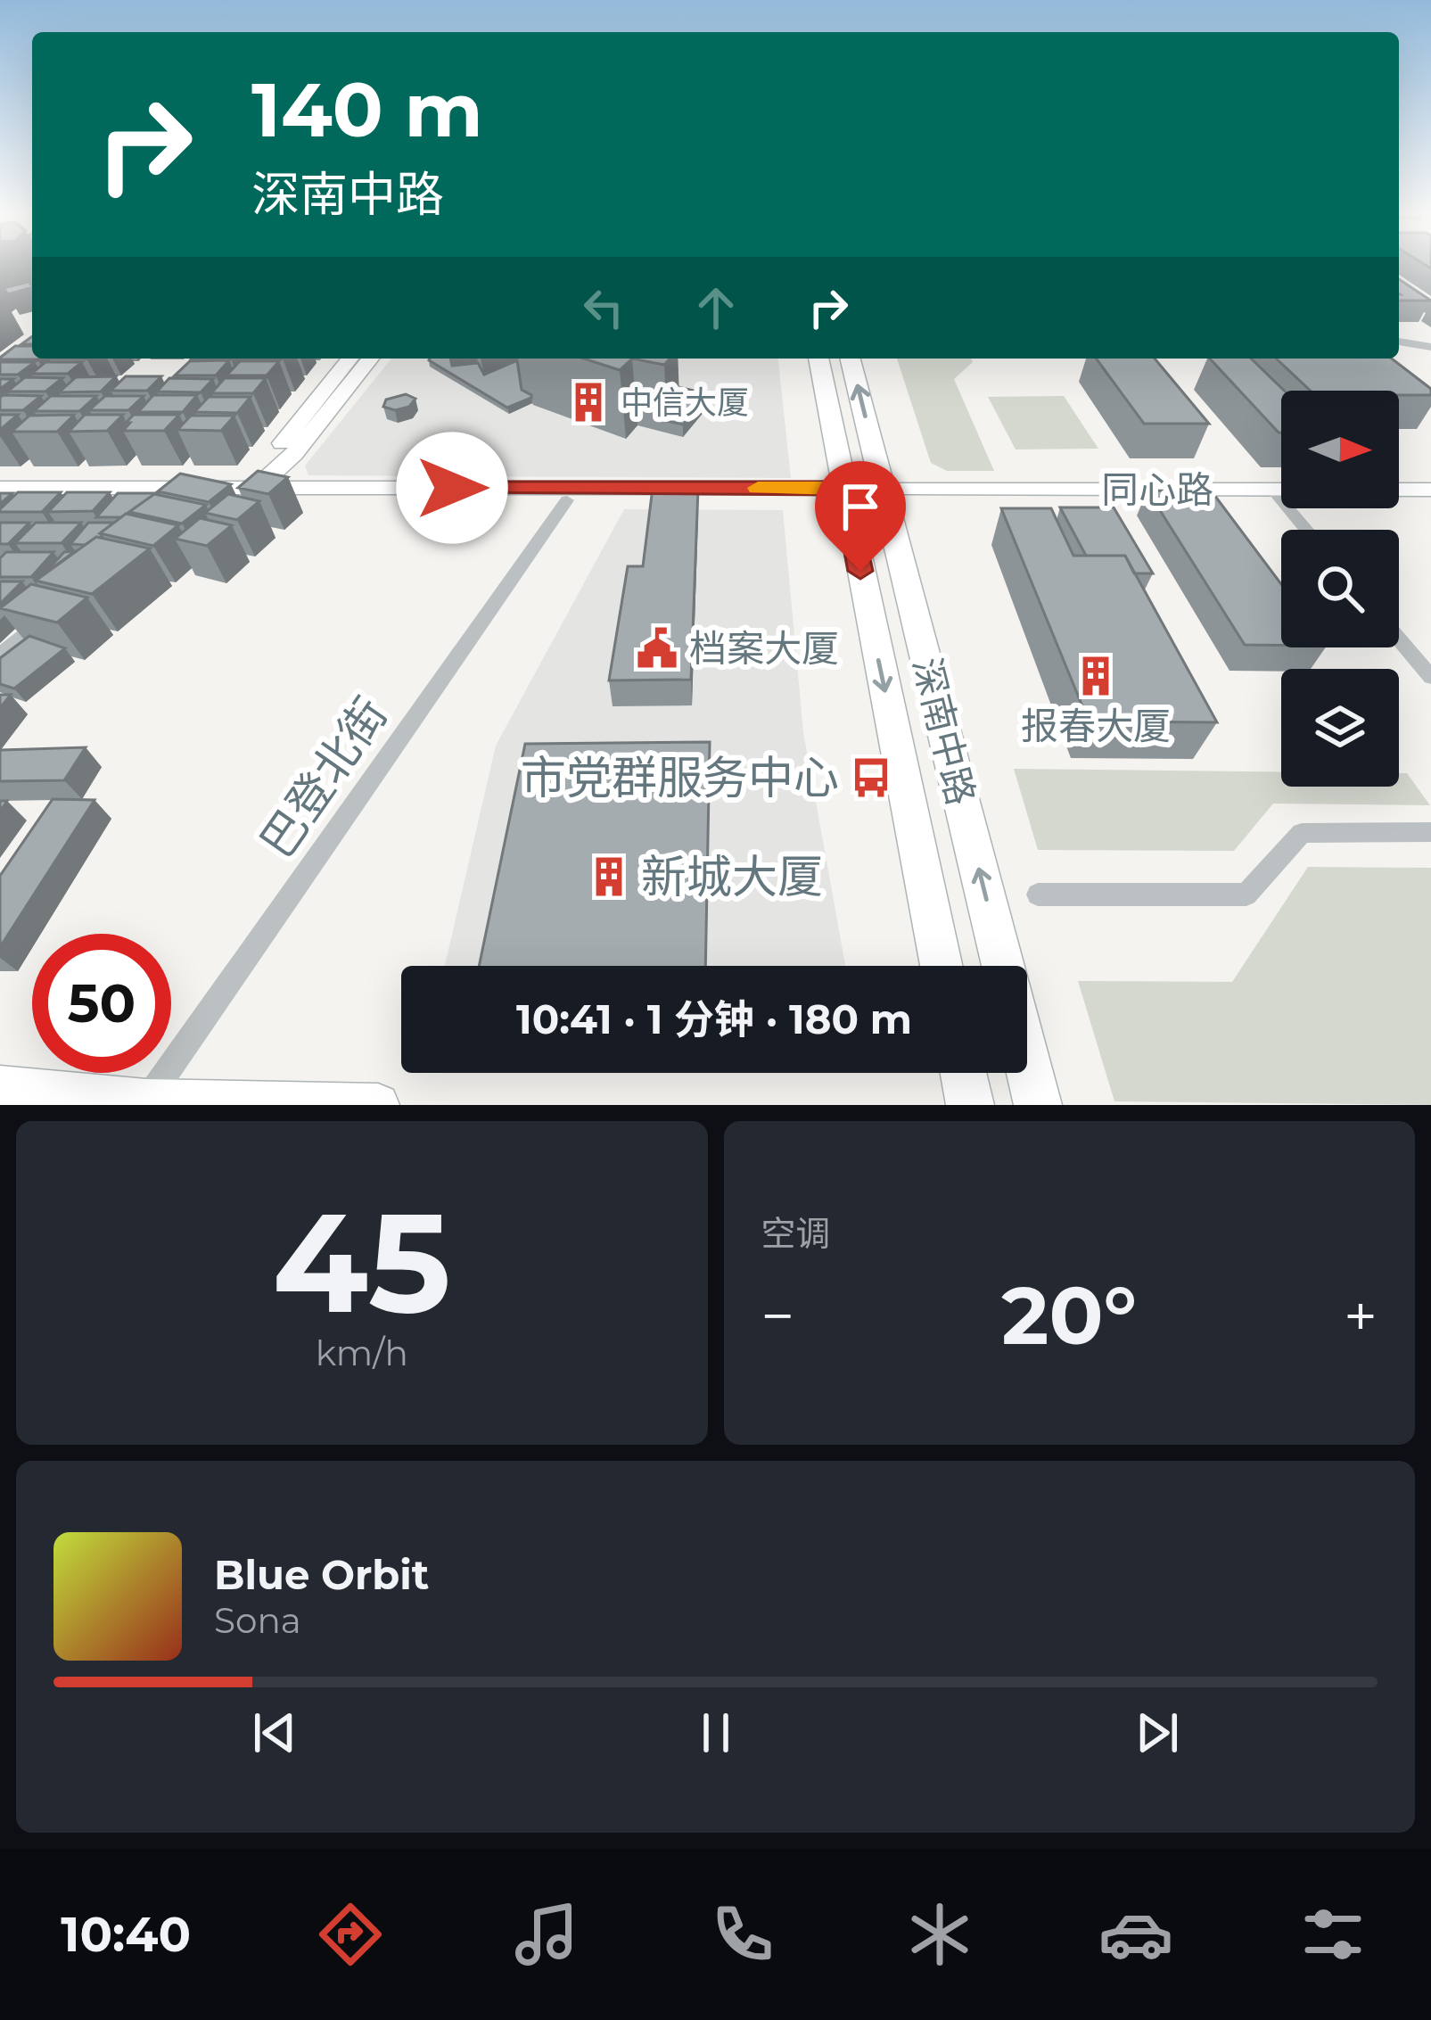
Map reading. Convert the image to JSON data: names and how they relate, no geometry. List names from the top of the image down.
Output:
{
  "streets": {
    "main road": ["深南中路"],
    "street": ["同心路", "巴登北街"]
  },
  "crossings": [
    ["同心路", "深南中路"]
  ],
  "places": {
    "building": ["中信大厦", "报春大厦", "新城大厦"],
    "public building": ["档案大厦"],
    "bus stop": ["市党群服务中心"]
  },
  "north": "right",
  "page": {
    "turn": ["140 m", "深南中路"],
    "limit": "50",
    "trip": "10:41 · 1 分钟 · 180 m",
    "tile": [
      ["45", "km/h"],
      "空调"
    ],
    "heat": ["−", "20°", "+"],
    "song": ["Blue Orbit", "Sona"],
    "tabs": "10:40"
  }
}
